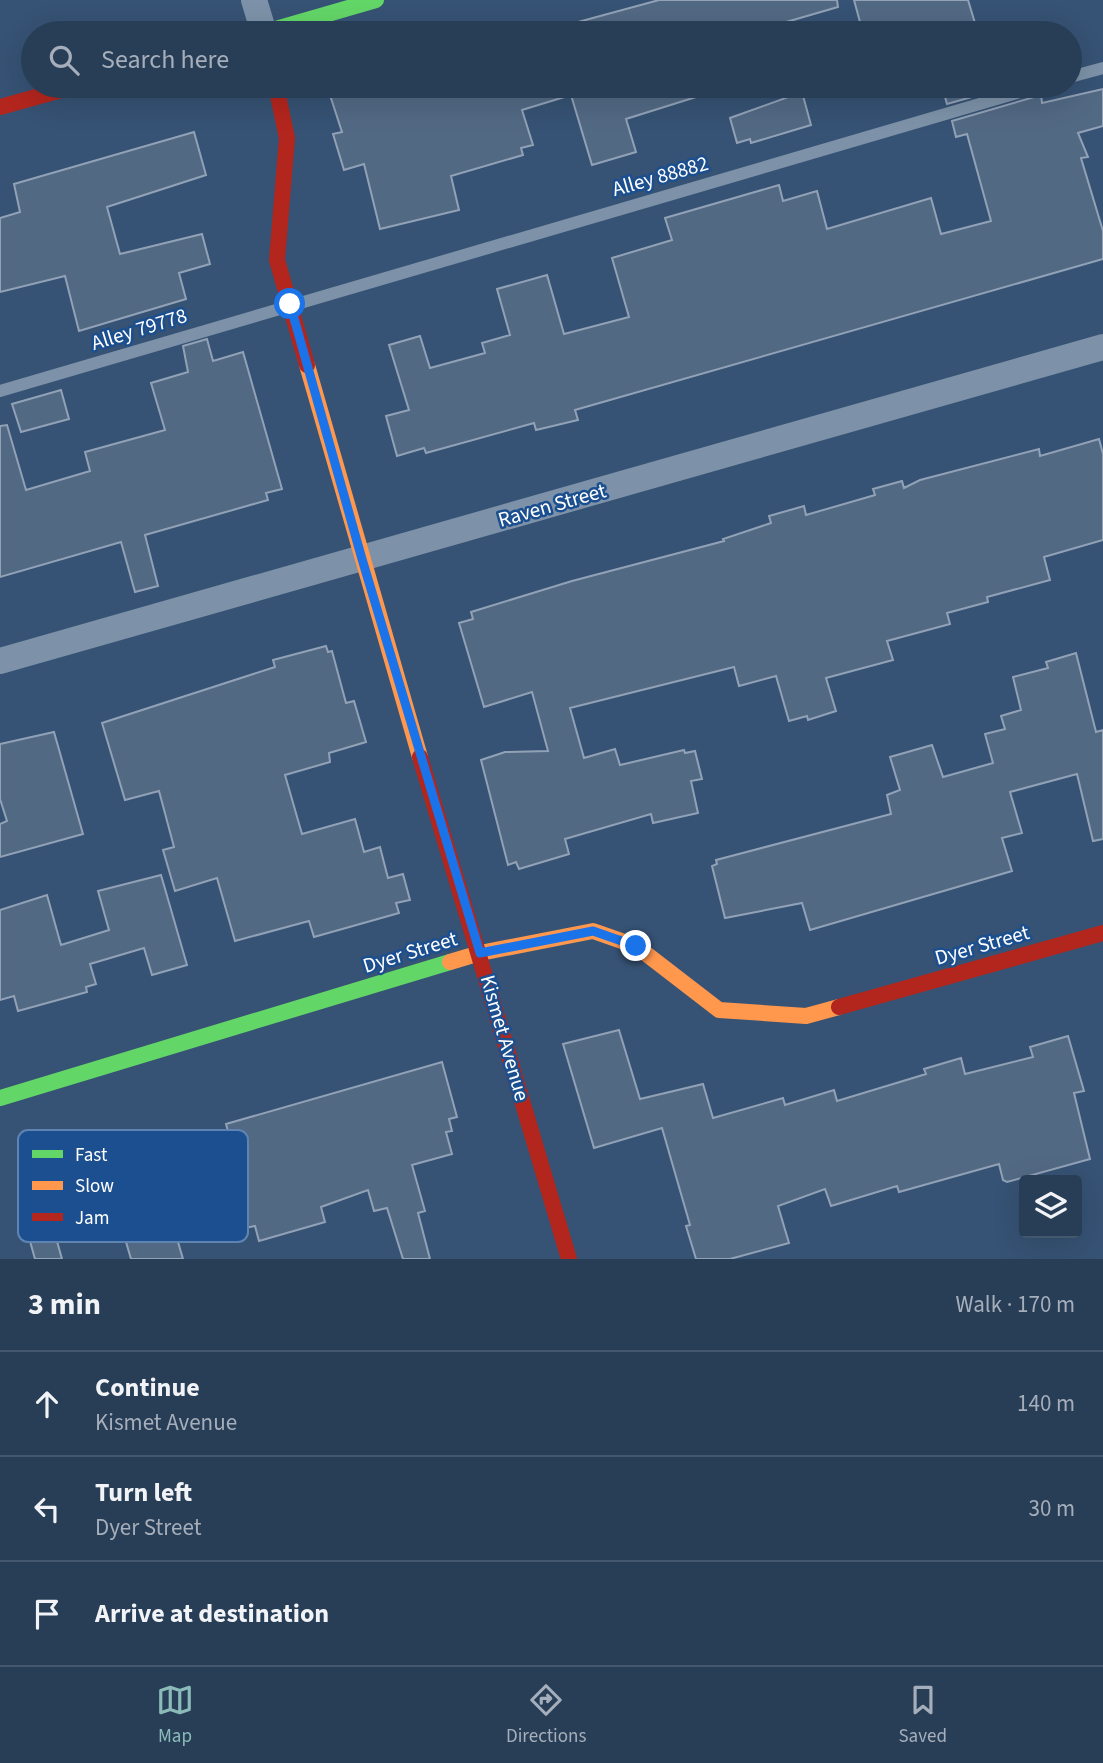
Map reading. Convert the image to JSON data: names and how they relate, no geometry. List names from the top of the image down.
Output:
{
  "streets": {
    "street": ["Raven Street", "Dyer Street", "Kismet Avenue"],
    "lane": ["Alley 88882", "Alley 79778"]
  },
  "crossings": [
    ["Alley 88882", "Alley 79778"],
    ["Alley 88882", "Kismet Avenue"],
    ["Alley 79778", "Kismet Avenue"],
    ["Raven Street", "Kismet Avenue"],
    ["Dyer Street", "Kismet Avenue"]
  ],
  "legend": ["Fast", "Slow", "Jam"],
  "page": {
    "search": "Search here",
    "heading": ["3 min", "Walk · 170 m"],
    "list": [
      ["Continue", "Kismet Avenue", "140 m"],
      ["Turn left", "Dyer Street", "30 m"],
      "Arrive at destination"
    ],
    "nav": ["Map", "Directions", "Saved"]
  }
}
